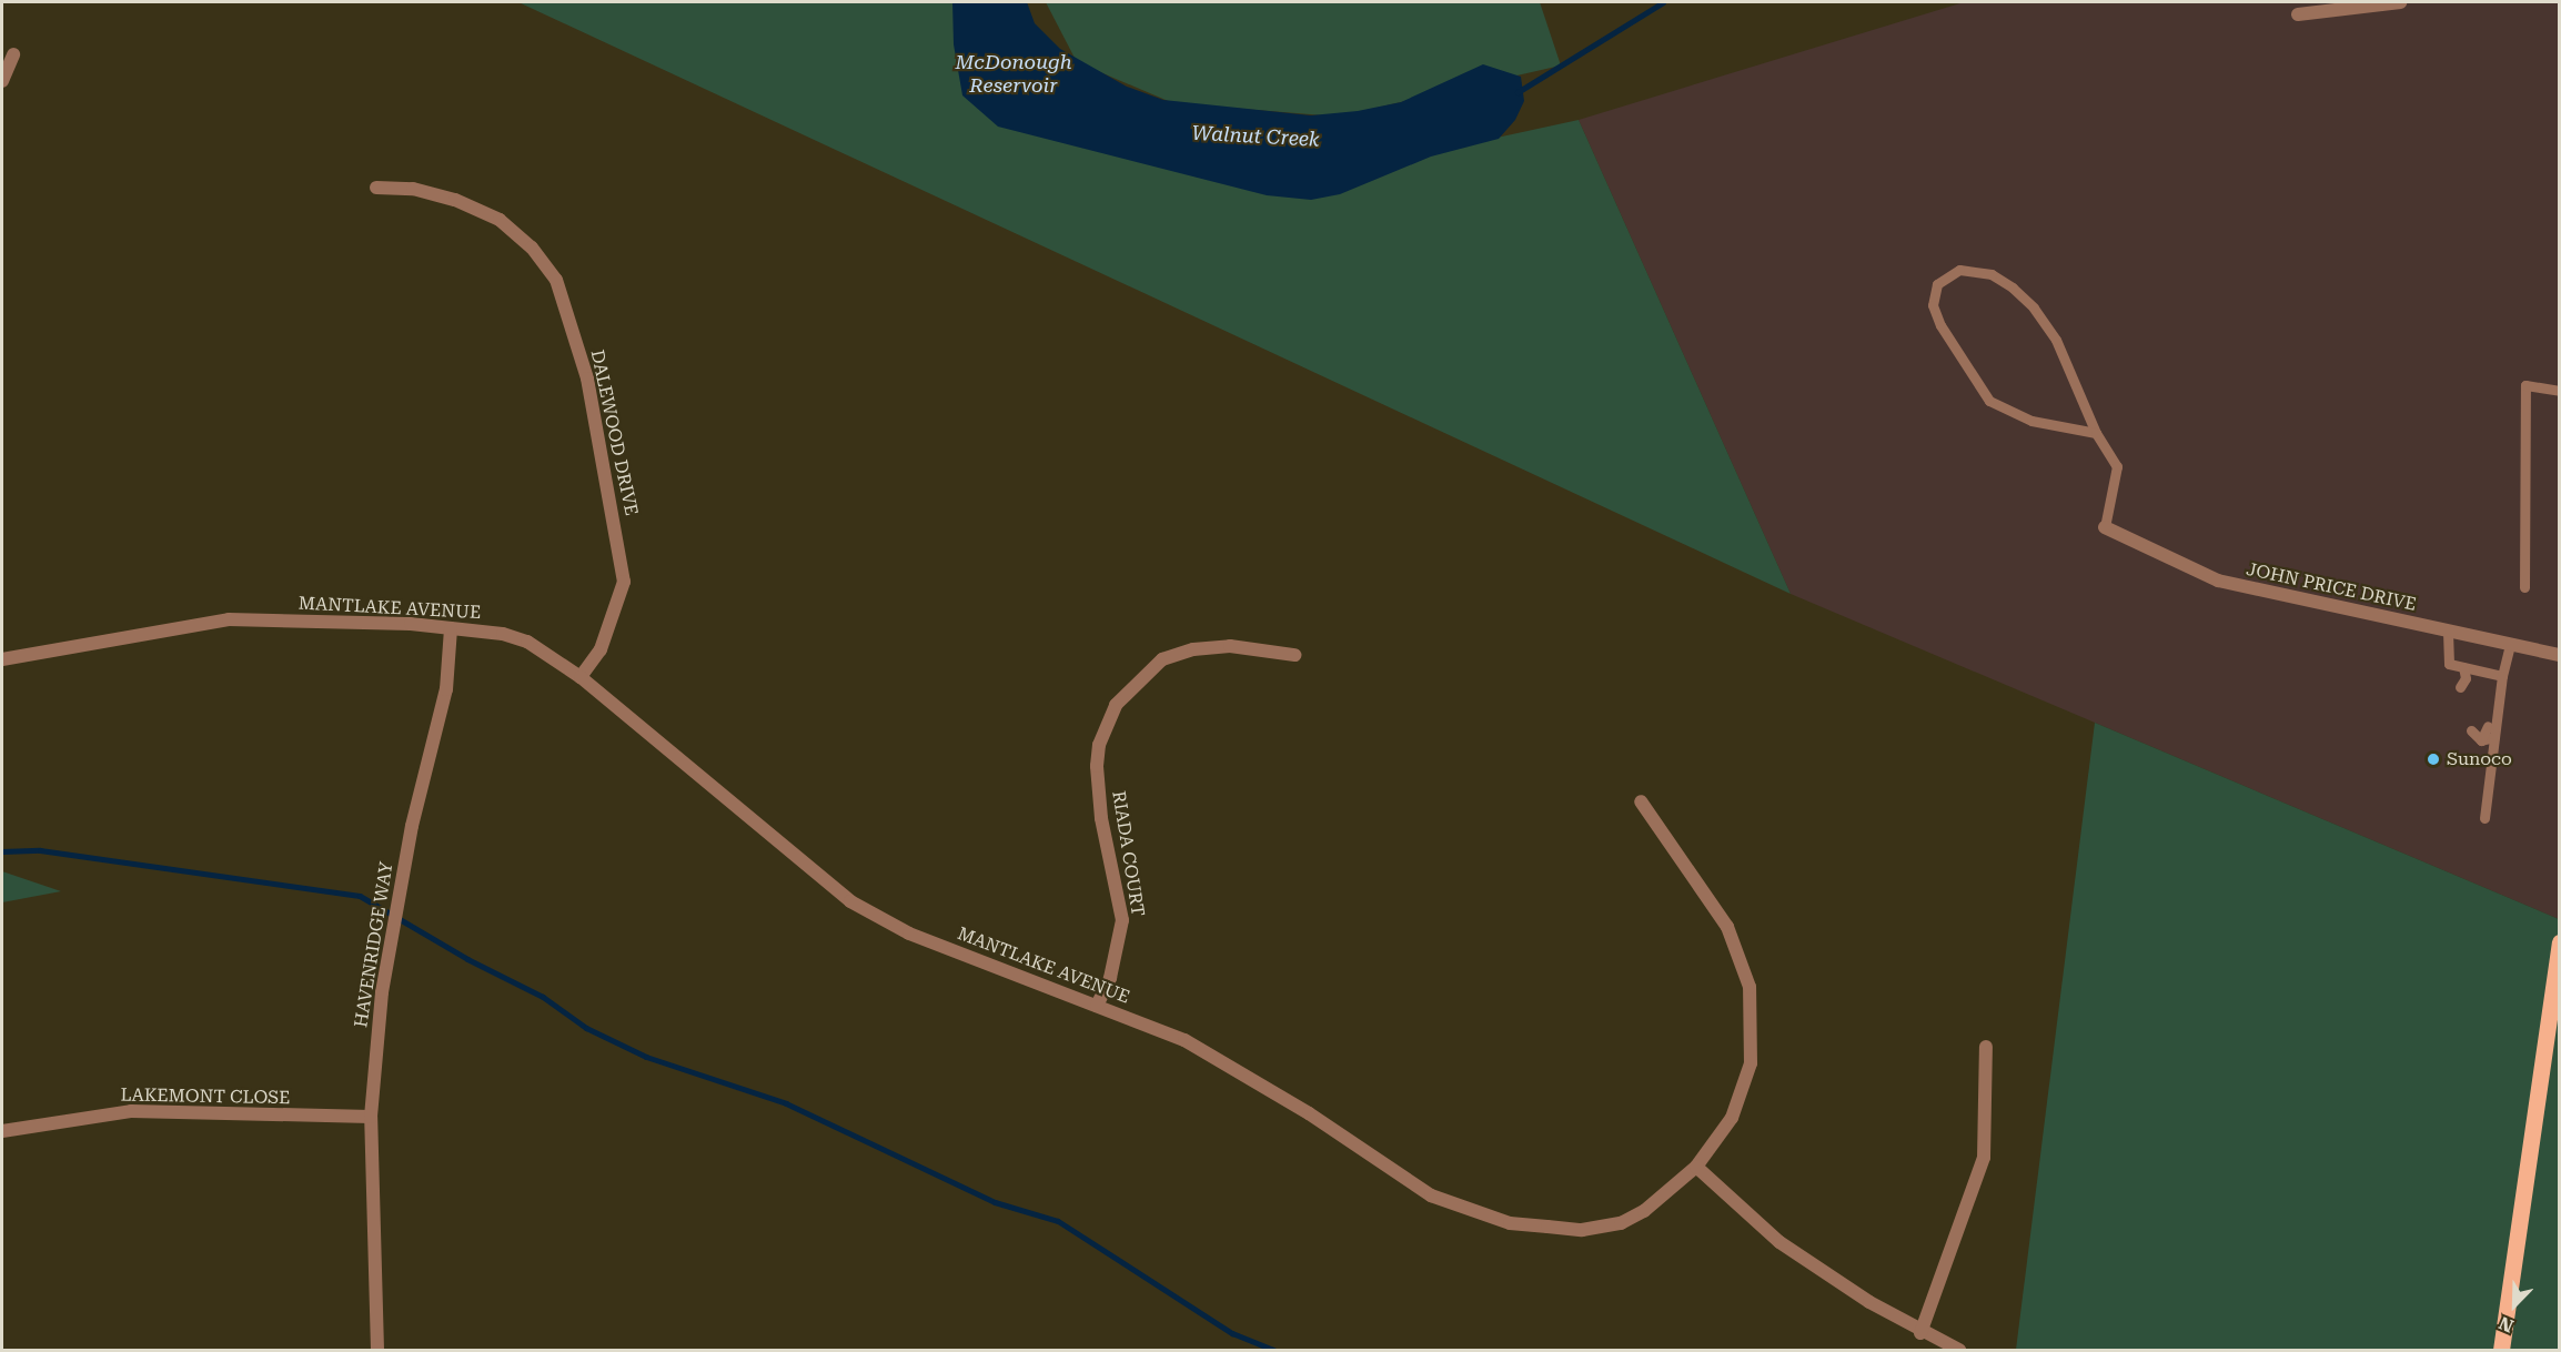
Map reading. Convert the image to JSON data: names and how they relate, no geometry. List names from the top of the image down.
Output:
{
  "streets": {
    "street": [
      "DALEWOOD DRIVE",
      "JOHN PRICE DRIVE",
      "MANTLAKE AVENUE",
      "RIADA COURT",
      "HAVENRIDGE WAY",
      "LAKEMONT CLOSE"
    ]
  },
  "crossings": [
    ["DALEWOOD DRIVE", "MANTLAKE AVENUE"],
    ["MANTLAKE AVENUE", "RIADA COURT"],
    ["MANTLAKE AVENUE", "HAVENRIDGE WAY"],
    ["HAVENRIDGE WAY", "LAKEMONT CLOSE"]
  ],
  "water": ["McDonough Reservoir", "Walnut Creek"],
  "places": ["Sunoco"],
  "north": "bottom left"
}
